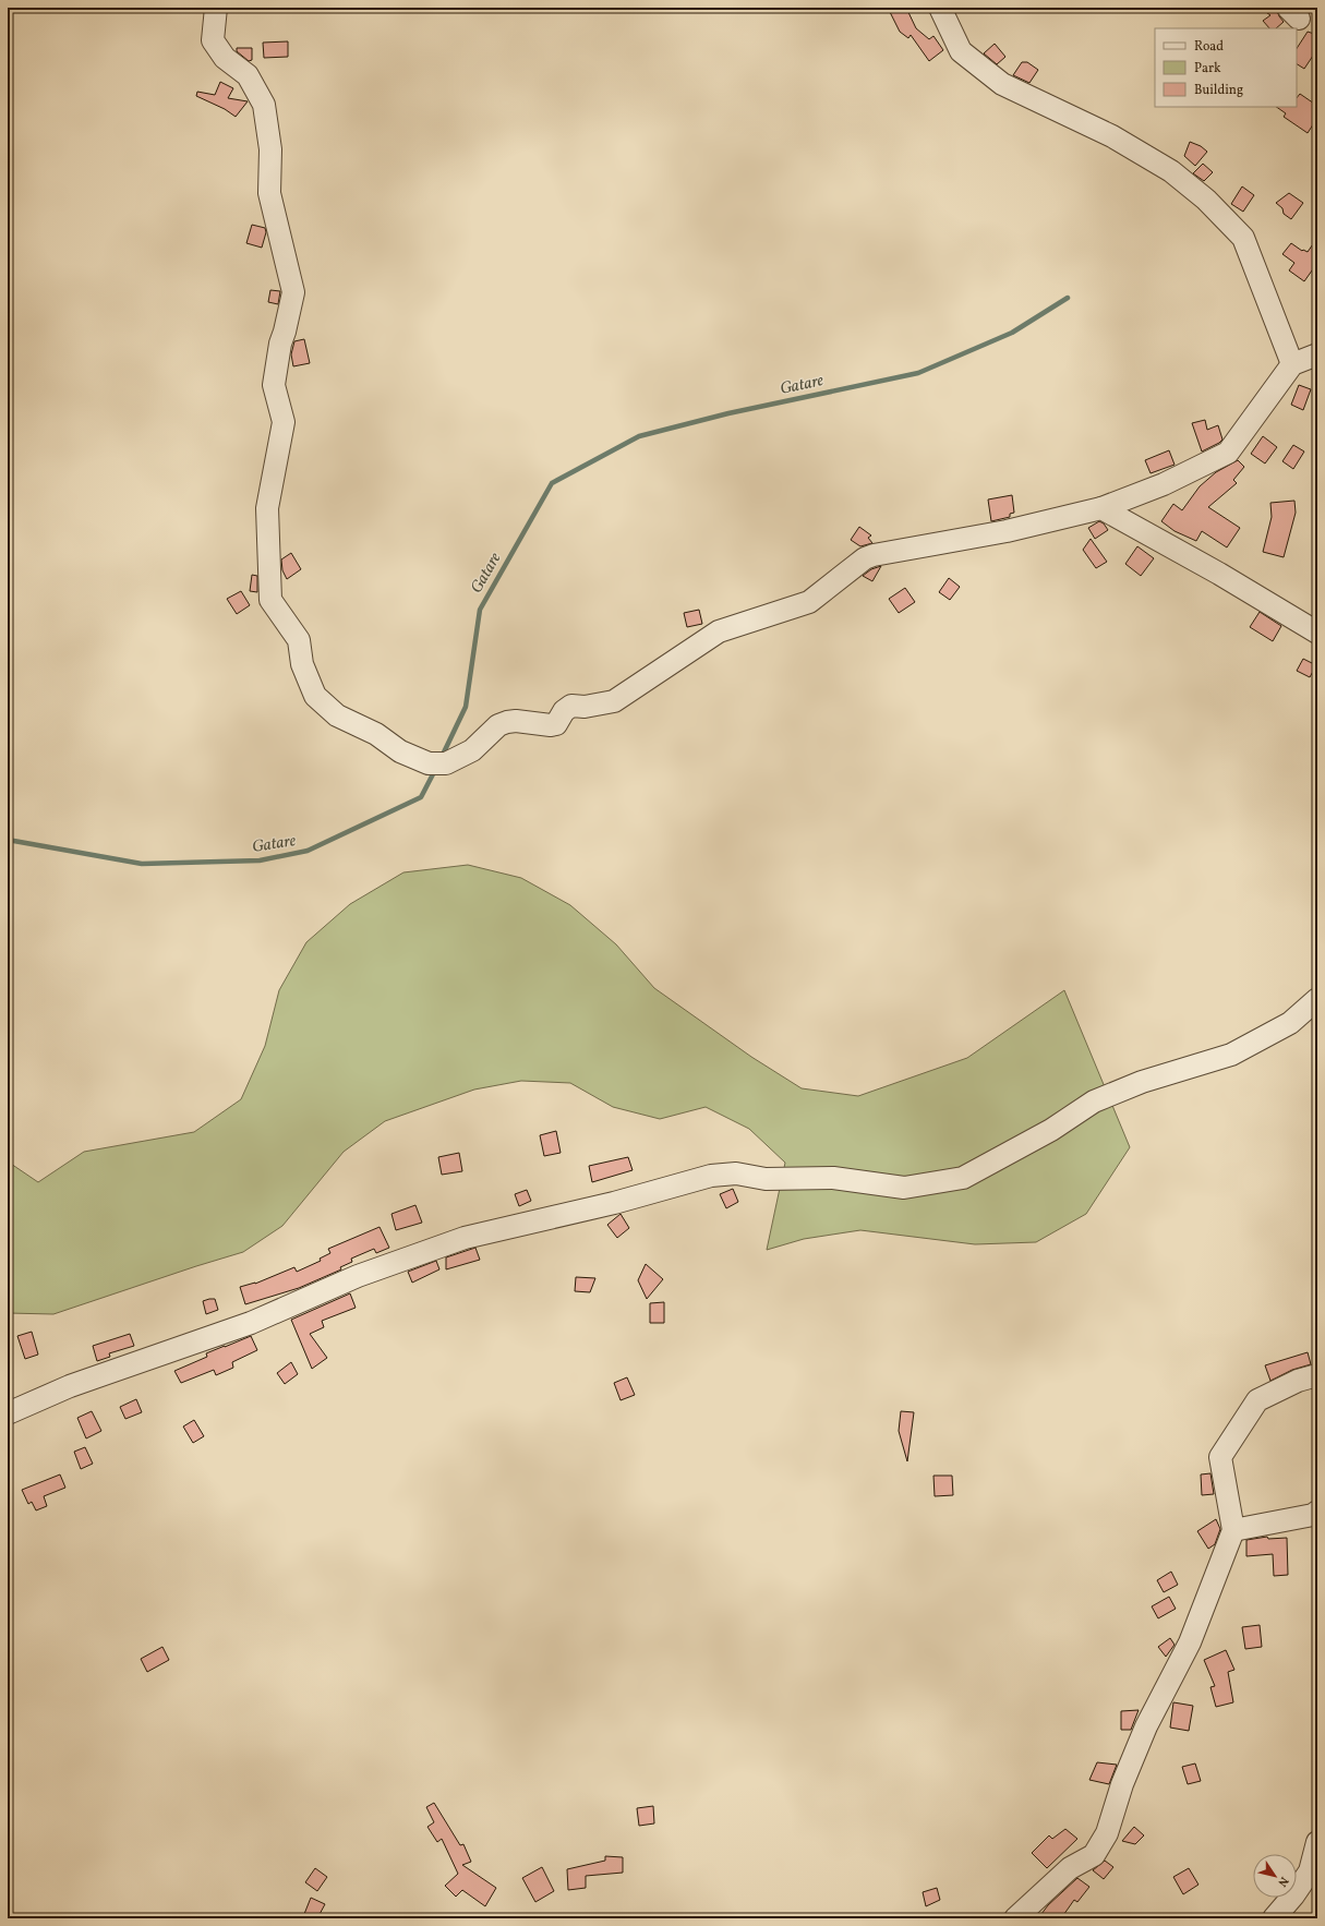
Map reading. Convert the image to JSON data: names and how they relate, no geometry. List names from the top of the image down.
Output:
{
  "water": ["Gatare"],
  "legend": ["Road", "Park", "Building"],
  "north": "bottom right"
}
